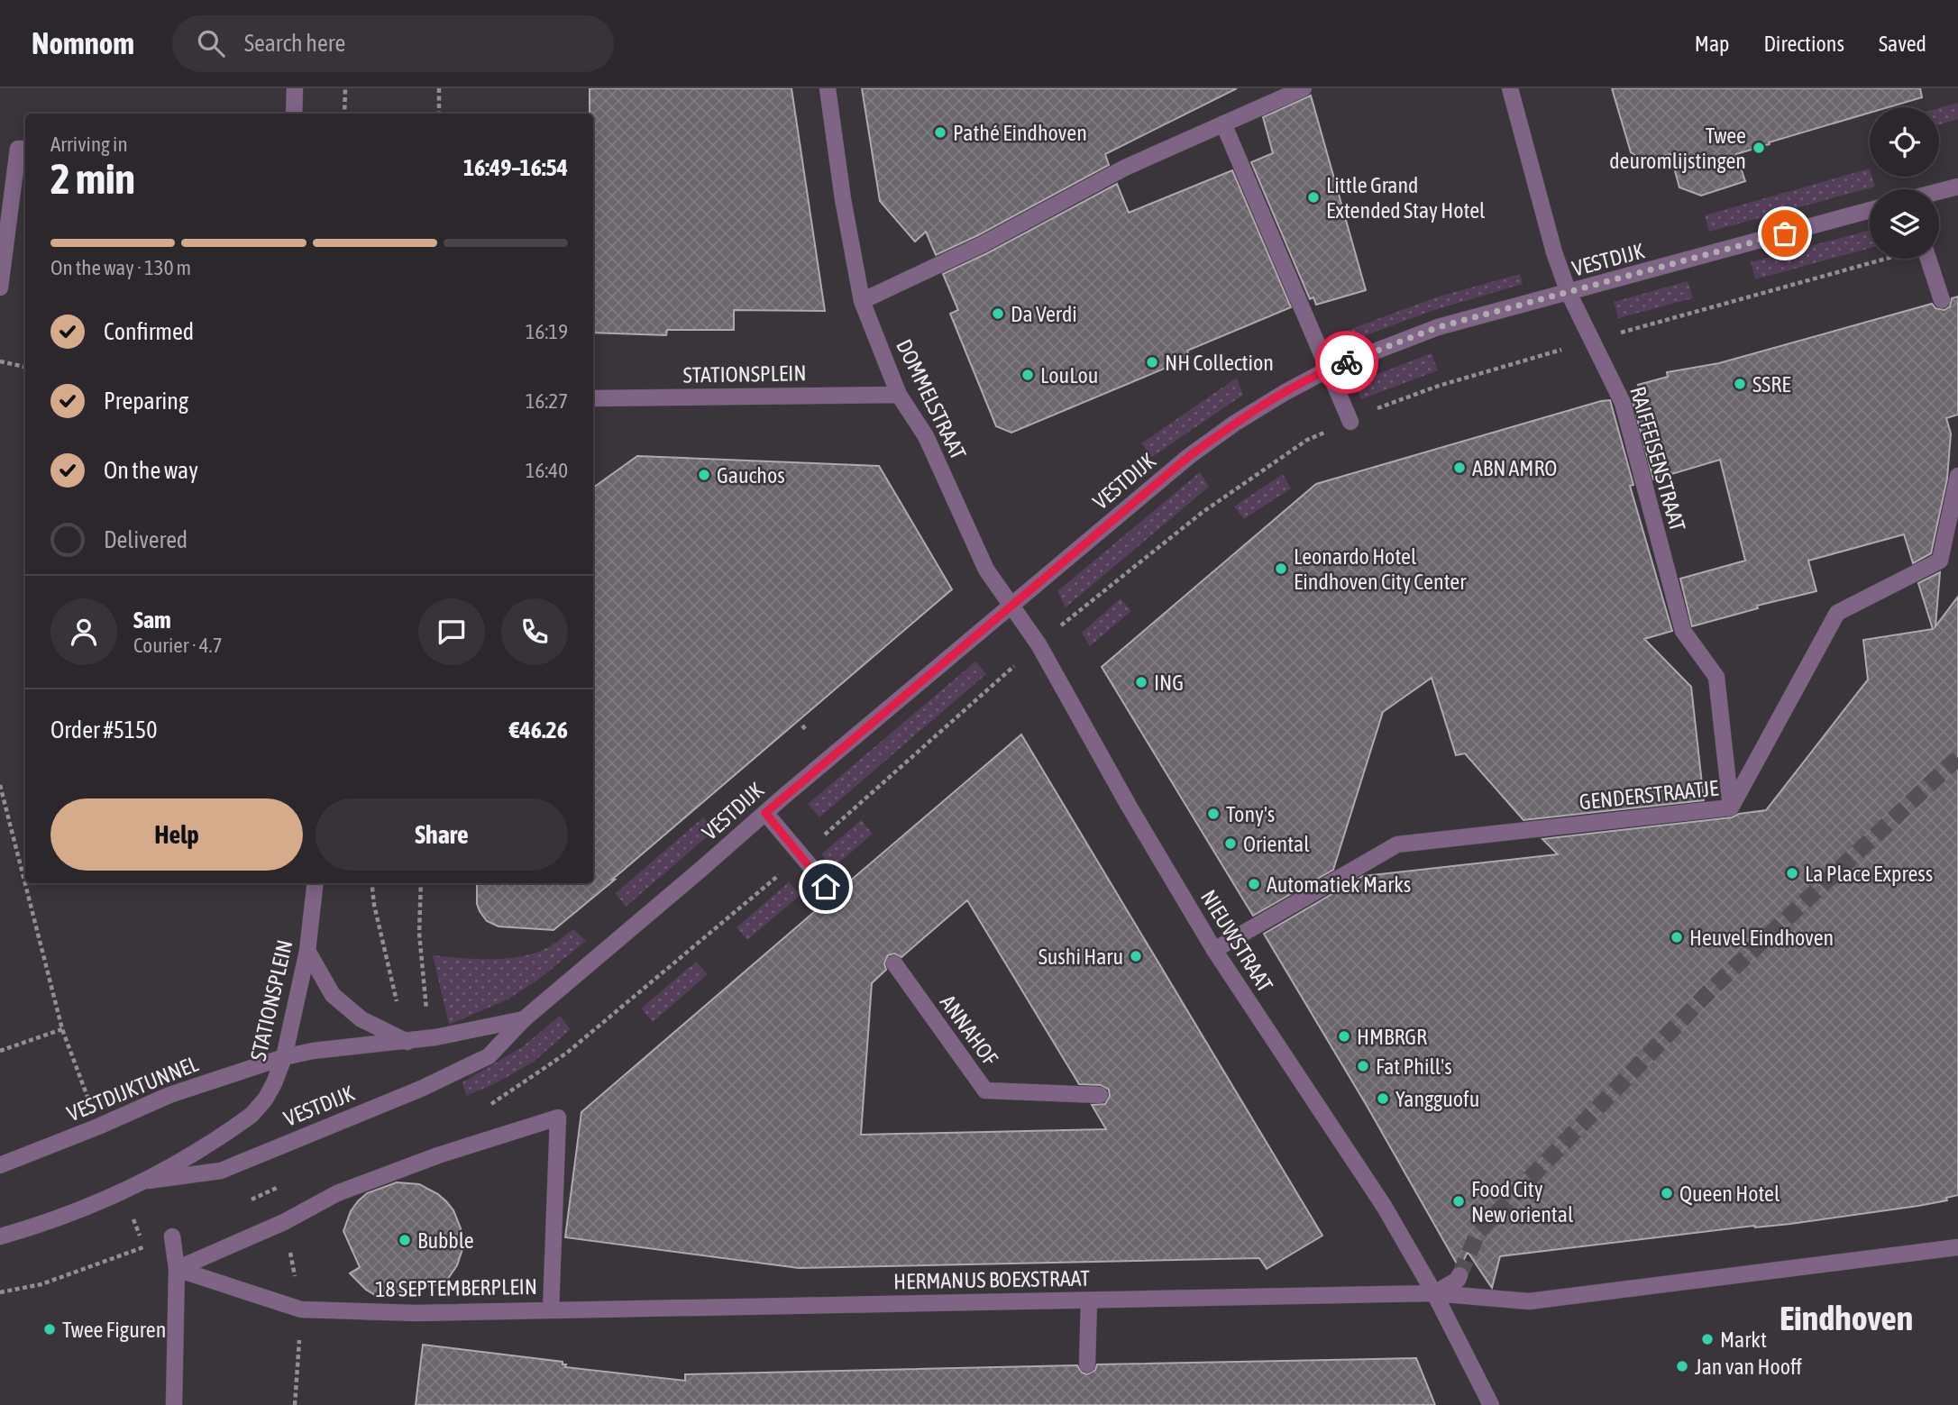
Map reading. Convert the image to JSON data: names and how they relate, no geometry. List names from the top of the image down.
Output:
{
  "streets": {
    "street": [
      "VESTDIJK",
      "STATIONSPLEIN",
      "DOMMELSTRAAT",
      "RAIFFEISENSTRAAT",
      "GENDERSTRAATJE",
      "NIEUWSTRAAT",
      "ANNAHOF",
      "VESTDIJKTUNNEL",
      "HERMANUS BOEXSTRAAT",
      "18 SEPTEMBERPLEIN"
    ]
  },
  "crossings": [
    ["VESTDIJK", "STATIONSPLEIN"],
    ["VESTDIJK", "DOMMELSTRAAT"],
    ["VESTDIJK", "RAIFFEISENSTRAAT"],
    ["VESTDIJK", "NIEUWSTRAAT"],
    ["VESTDIJK", "VESTDIJKTUNNEL"],
    ["STATIONSPLEIN", "DOMMELSTRAAT"],
    ["STATIONSPLEIN", "VESTDIJKTUNNEL"],
    ["DOMMELSTRAAT", "NIEUWSTRAAT"],
    ["RAIFFEISENSTRAAT", "GENDERSTRAATJE"],
    ["GENDERSTRAATJE", "NIEUWSTRAAT"],
    ["NIEUWSTRAAT", "HERMANUS BOEXSTRAAT"],
    ["HERMANUS BOEXSTRAAT", "18 SEPTEMBERPLEIN"]
  ],
  "districts": ["Eindhoven"],
  "places": [
    "Pathé Eindhoven",
    "Twee deuromlijstingen",
    "Little Grand Extended Stay Hotel",
    "Da Verdi",
    "NH Collection",
    "LouLou",
    "SSRE",
    "ABN AMRO",
    "Gauchos",
    "Leonardo Hotel Eindhoven City Center",
    "ING",
    "Tony's",
    "Oriental",
    "La Place Express",
    "Automatiek Marks",
    "Heuvel Eindhoven",
    "Sushi Haru",
    "HMBRGR",
    "Fat Phill's",
    "Yangguofu",
    "Queen Hotel",
    "Food City New oriental",
    "Bubble",
    "Twee Figuren",
    "Markt",
    "Jan van Hooff"
  ],
  "page": {
    "header": "Nomnom",
    "search": "Search here",
    "nav": ["Map", "Directions", "Saved"],
    "heading": ["2 min", "Arriving in", "16:49–16:54"],
    "panel": [
      "Sam",
      "Courier · 4.7",
      "Order #5150",
      "€46.26"
    ],
    "bar": "On the way · 130 m",
    "list": [
      ["Confirmed", "16:19"],
      ["Preparing", "16:27"],
      ["On the way", "16:40"],
      "Delivered"
    ],
    "buttons": ["Help", "Share"]
  }
}
